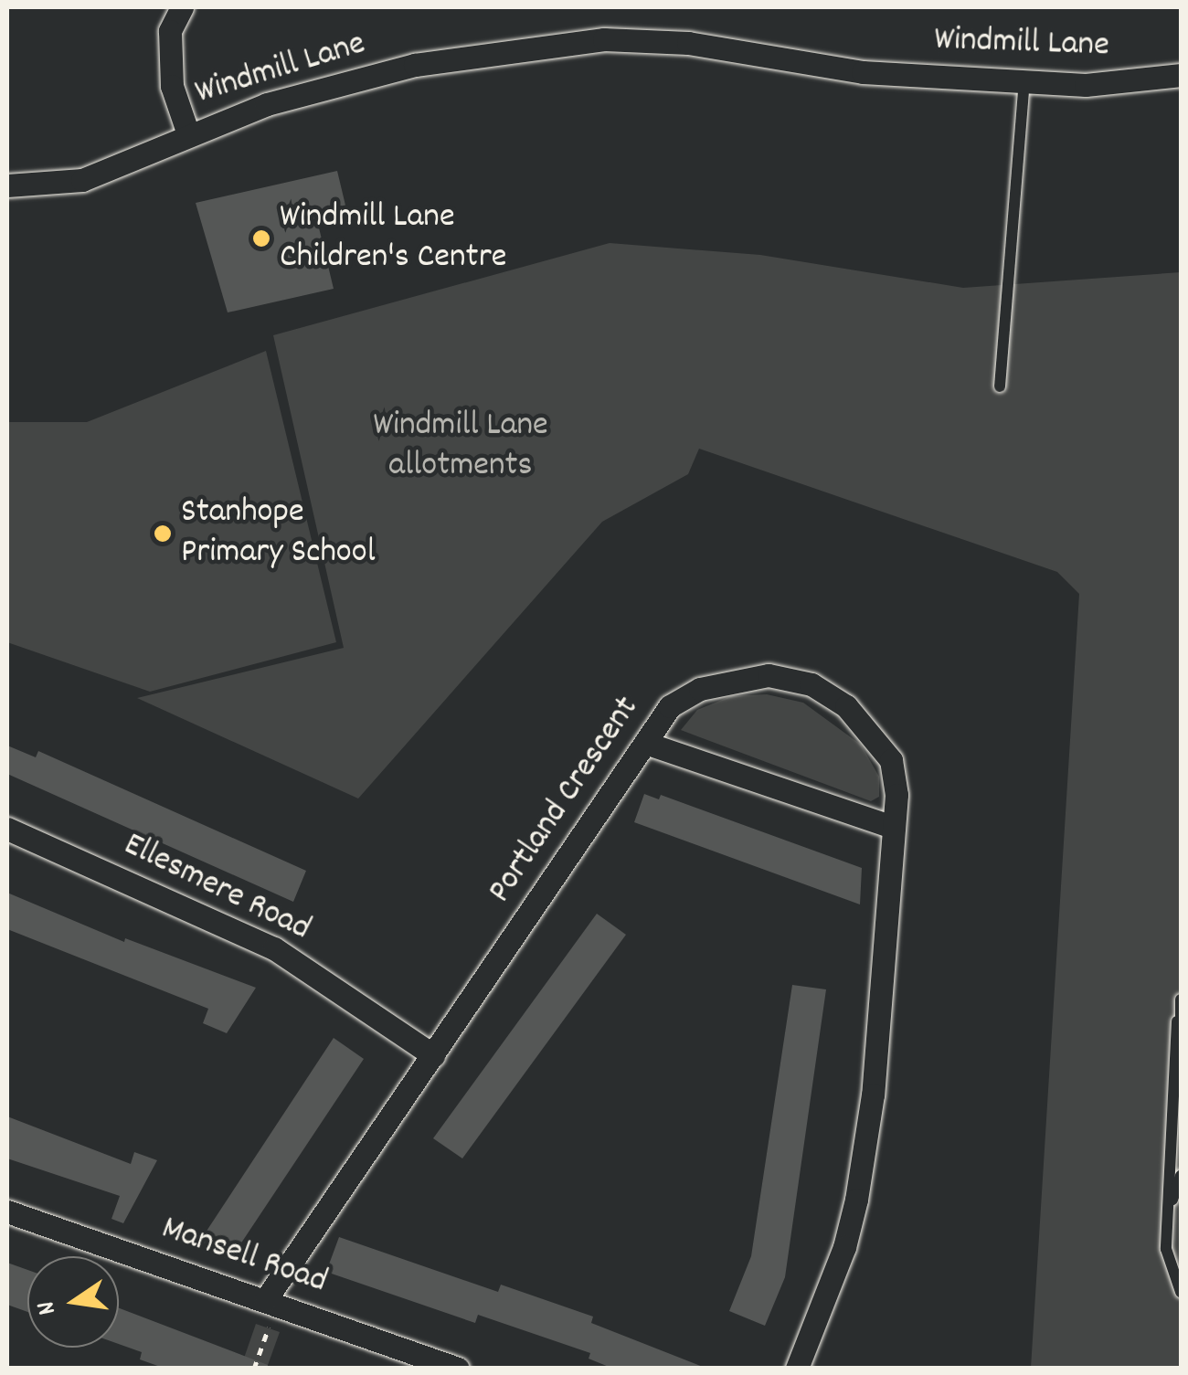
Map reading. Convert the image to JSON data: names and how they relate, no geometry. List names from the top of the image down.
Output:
{
  "streets": {
    "street": [
      "Windmill Lane",
      "Portland Crescent",
      "Ellesmere Road",
      "Mansell Road"
    ]
  },
  "crossings": [
    ["Portland Crescent", "Ellesmere Road"],
    ["Portland Crescent", "Mansell Road"]
  ],
  "parks": ["Windmill Lane allotments"],
  "places": ["Windmill Lane Children's Centre", "Stanhope Primary School"],
  "north": "left"
}
